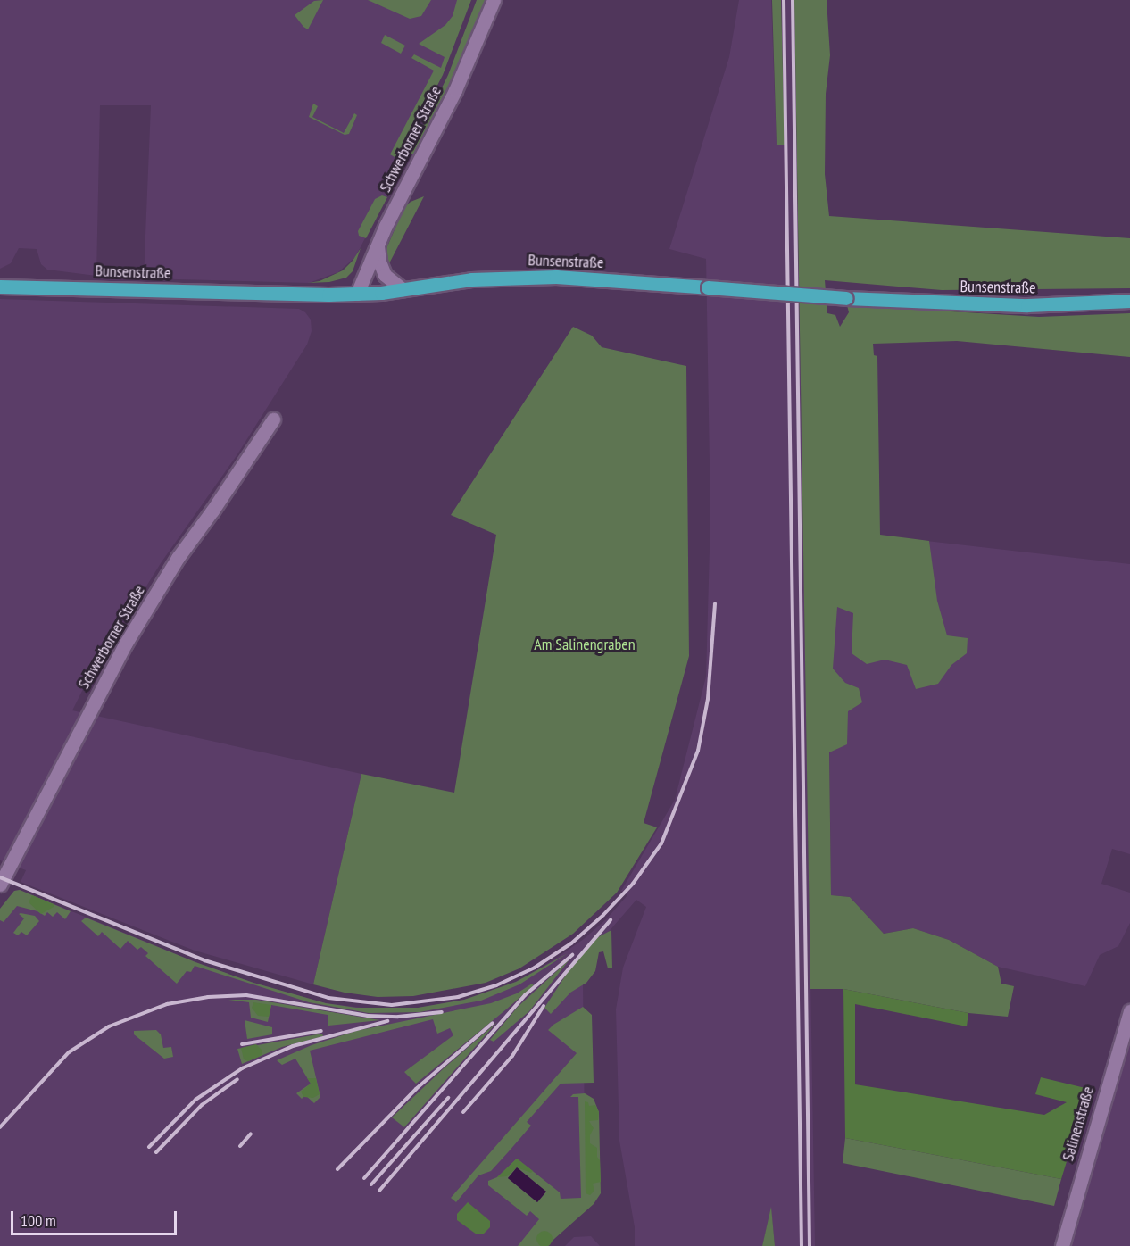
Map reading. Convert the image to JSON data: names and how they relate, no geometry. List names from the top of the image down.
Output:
{
  "streets": {
    "main road": ["Bunsenstraße"],
    "street": ["Schwerborner Straße", "Salinenstraße"]
  },
  "crossings": [
    ["Schwerborner Straße", "Bunsenstraße"]
  ],
  "parks": ["Am Salinengraben"],
  "scale_bar": "100 m"
}
